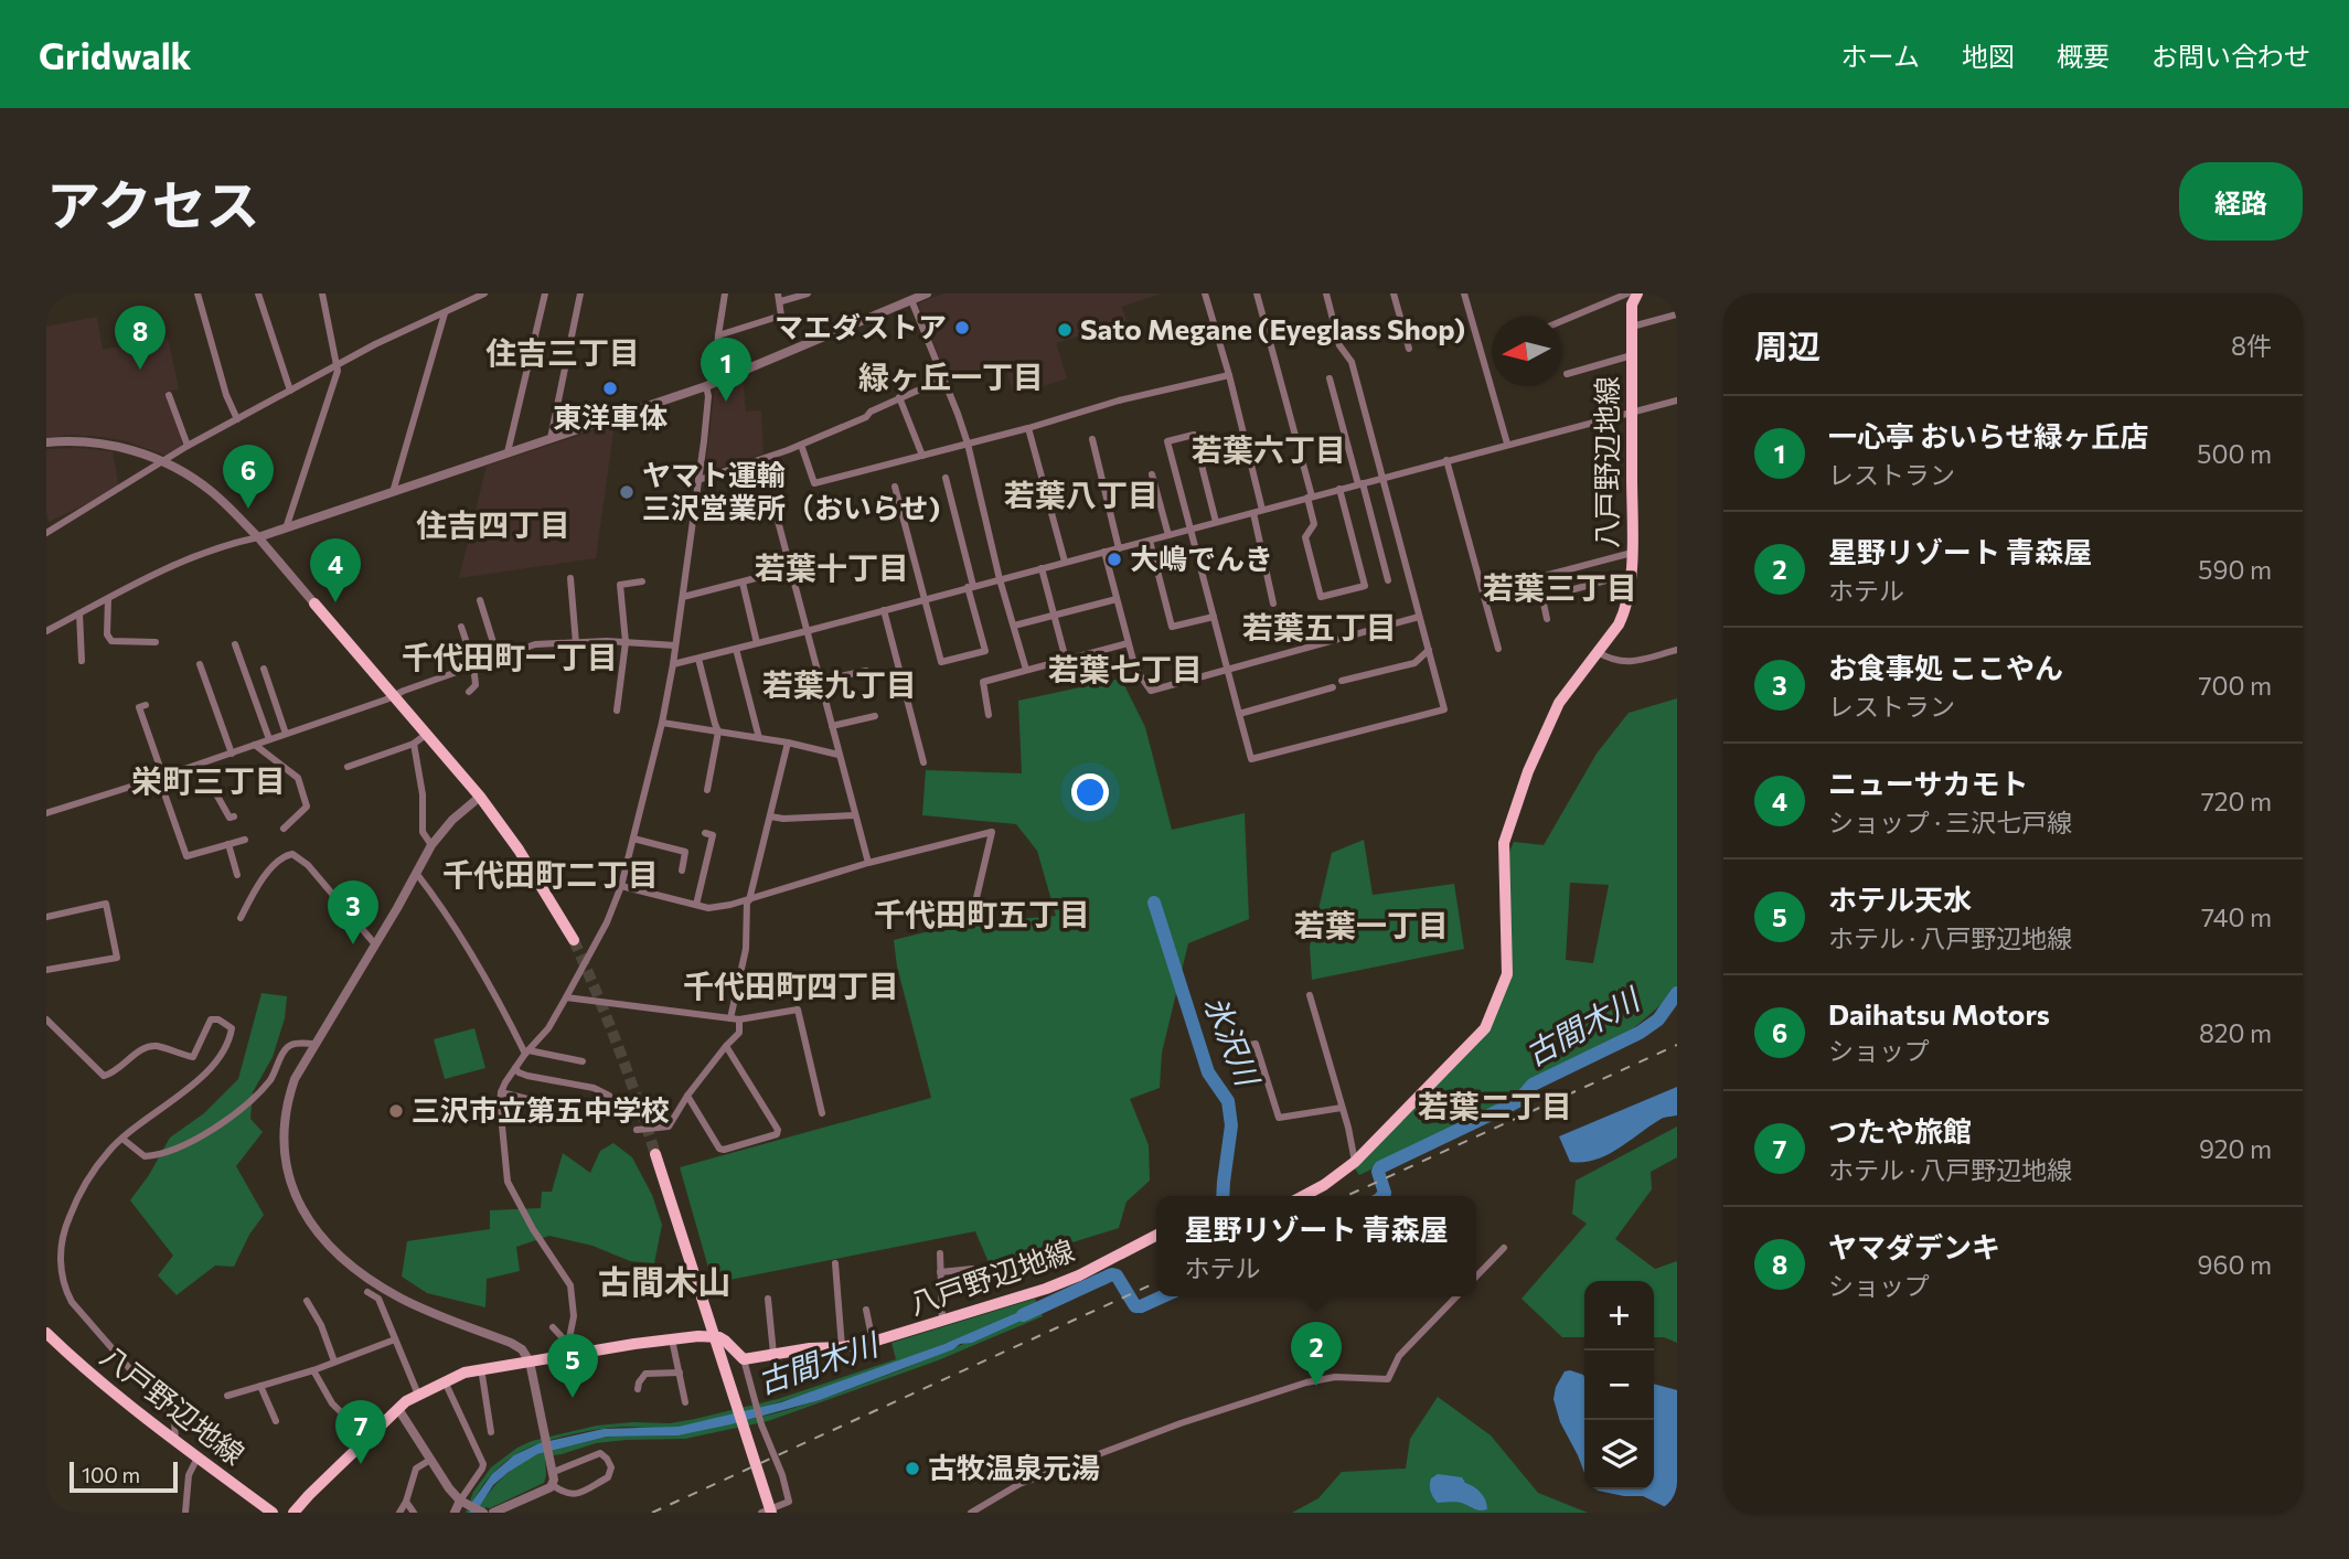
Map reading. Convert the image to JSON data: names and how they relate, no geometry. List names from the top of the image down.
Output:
{
  "streets": {
    "main road": ["八戸野辺地線"]
  },
  "districts": [
    "住吉三丁目",
    "緑ヶ丘一丁目",
    "若葉六丁目",
    "若葉八丁目",
    "住吉四丁目",
    "若葉十丁目",
    "若葉三丁目",
    "若葉五丁目",
    "千代田町一丁目",
    "若葉七丁目",
    "若葉九丁目",
    "栄町三丁目",
    "千代田町二丁目",
    "千代田町五丁目",
    "若葉一丁目",
    "千代田町四丁目",
    "若葉二丁目",
    "古間木山"
  ],
  "water": ["古間木川", "氷沢川"],
  "places": [
    "マエダストア",
    "Sato Megane (Eyeglass Shop)",
    "東洋車体",
    "ヤマト運輸 三沢営業所（おいらせ)",
    "大嶋でんき",
    "三沢市立第五中学校",
    "古牧温泉元湯"
  ],
  "scale_bar": "100 m",
  "north": "left",
  "page": {
    "header": "Gridwalk",
    "nav": [
      "ホーム",
      "地図",
      "概要",
      "お問い合わせ"
    ],
    "title": "アクセス",
    "buttons": "経路",
    "heading": ["周辺", "8件"],
    "pins": [
      "8",
      "1",
      "6",
      "4",
      "3",
      "2",
      "5",
      "7"
    ],
    "list": [
      {
        "mark": "1",
        "name": "一心亭 おいらせ緑ヶ丘店",
        "note": "レストラン",
        "value": "500 m"
      },
      {
        "mark": "2",
        "name": "星野リゾート 青森屋",
        "note": "ホテル",
        "value": "590 m"
      },
      {
        "mark": "3",
        "name": "お食事処 ここやん",
        "note": "レストラン",
        "value": "700 m"
      },
      {
        "mark": "4",
        "name": "ニューサカモト",
        "note": "ショップ · 三沢七戸線",
        "value": "720 m"
      },
      {
        "mark": "5",
        "name": "ホテル天水",
        "note": "ホテル · 八戸野辺地線",
        "value": "740 m"
      },
      {
        "mark": "6",
        "name": "Daihatsu Motors",
        "note": "ショップ",
        "value": "820 m"
      },
      {
        "mark": "7",
        "name": "つたや旅館",
        "note": "ホテル · 八戸野辺地線",
        "value": "920 m"
      },
      {
        "mark": "8",
        "name": "ヤマダデンキ",
        "note": "ショップ",
        "value": "960 m"
      }
    ],
    "popup": ["星野リゾート 青森屋", "ホテル"],
    "map_buttons": ["+", "−"],
    "scale": "100 m"
  }
}
